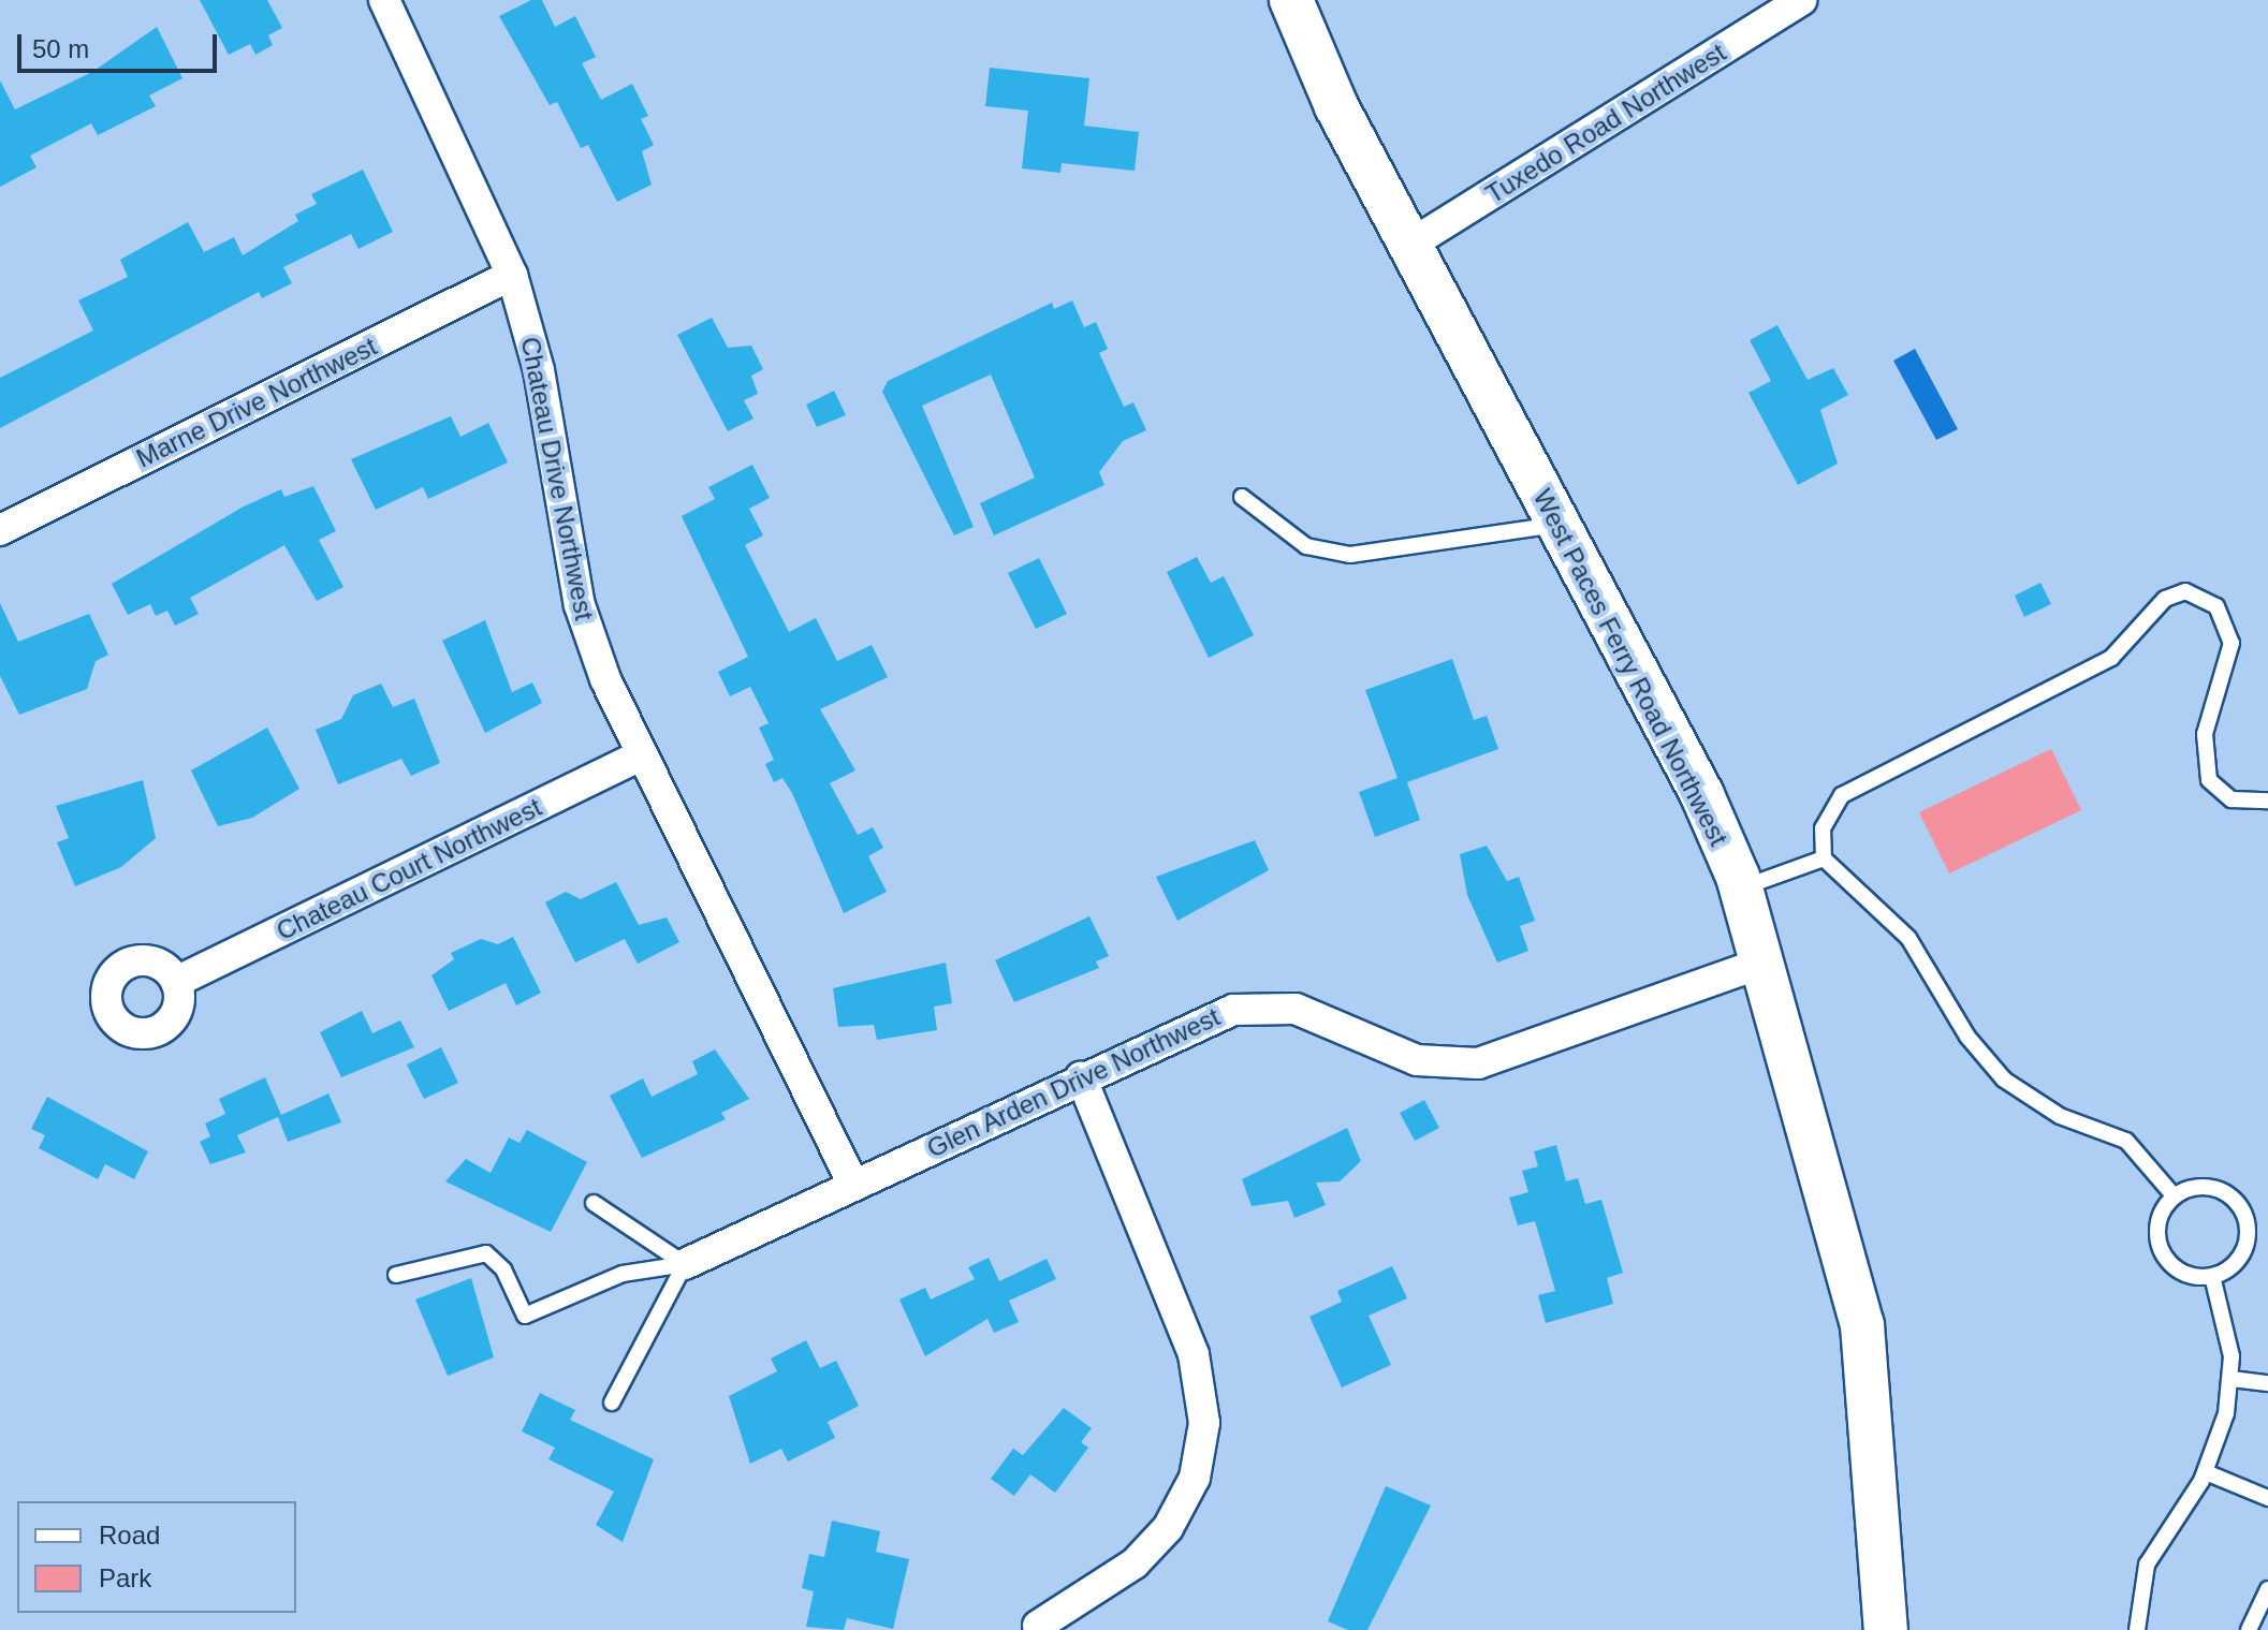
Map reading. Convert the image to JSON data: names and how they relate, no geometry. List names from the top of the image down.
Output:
{
  "streets": {
    "main road": ["West Paces Ferry Road Northwest"],
    "street": [
      "Tuxedo Road Northwest",
      "Marne Drive Northwest",
      "Chateau Drive Northwest",
      "Chateau Court Northwest",
      "Glen Arden Drive Northwest"
    ]
  },
  "crossings": [
    ["Tuxedo Road Northwest", "West Paces Ferry Road Northwest"],
    ["Marne Drive Northwest", "Chateau Drive Northwest"],
    ["Chateau Drive Northwest", "Chateau Court Northwest"],
    ["Chateau Drive Northwest", "Glen Arden Drive Northwest"],
    ["West Paces Ferry Road Northwest", "Glen Arden Drive Northwest"]
  ],
  "legend": ["Road", "Park"],
  "scale_bar": "50 m"
}
